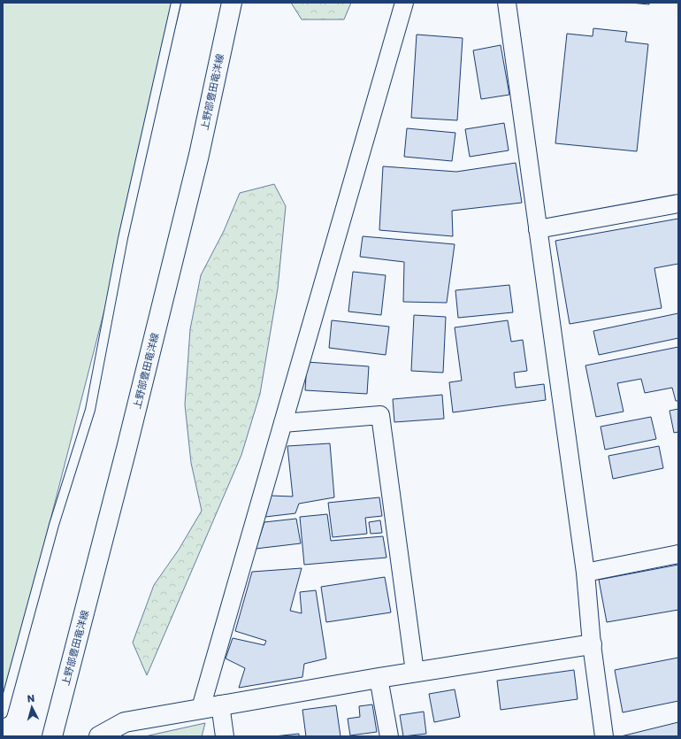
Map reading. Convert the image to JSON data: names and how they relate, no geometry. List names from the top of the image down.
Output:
{
  "streets": {
    "main road": ["上野部豊田竜洋線"]
  },
  "north": "top"
}
